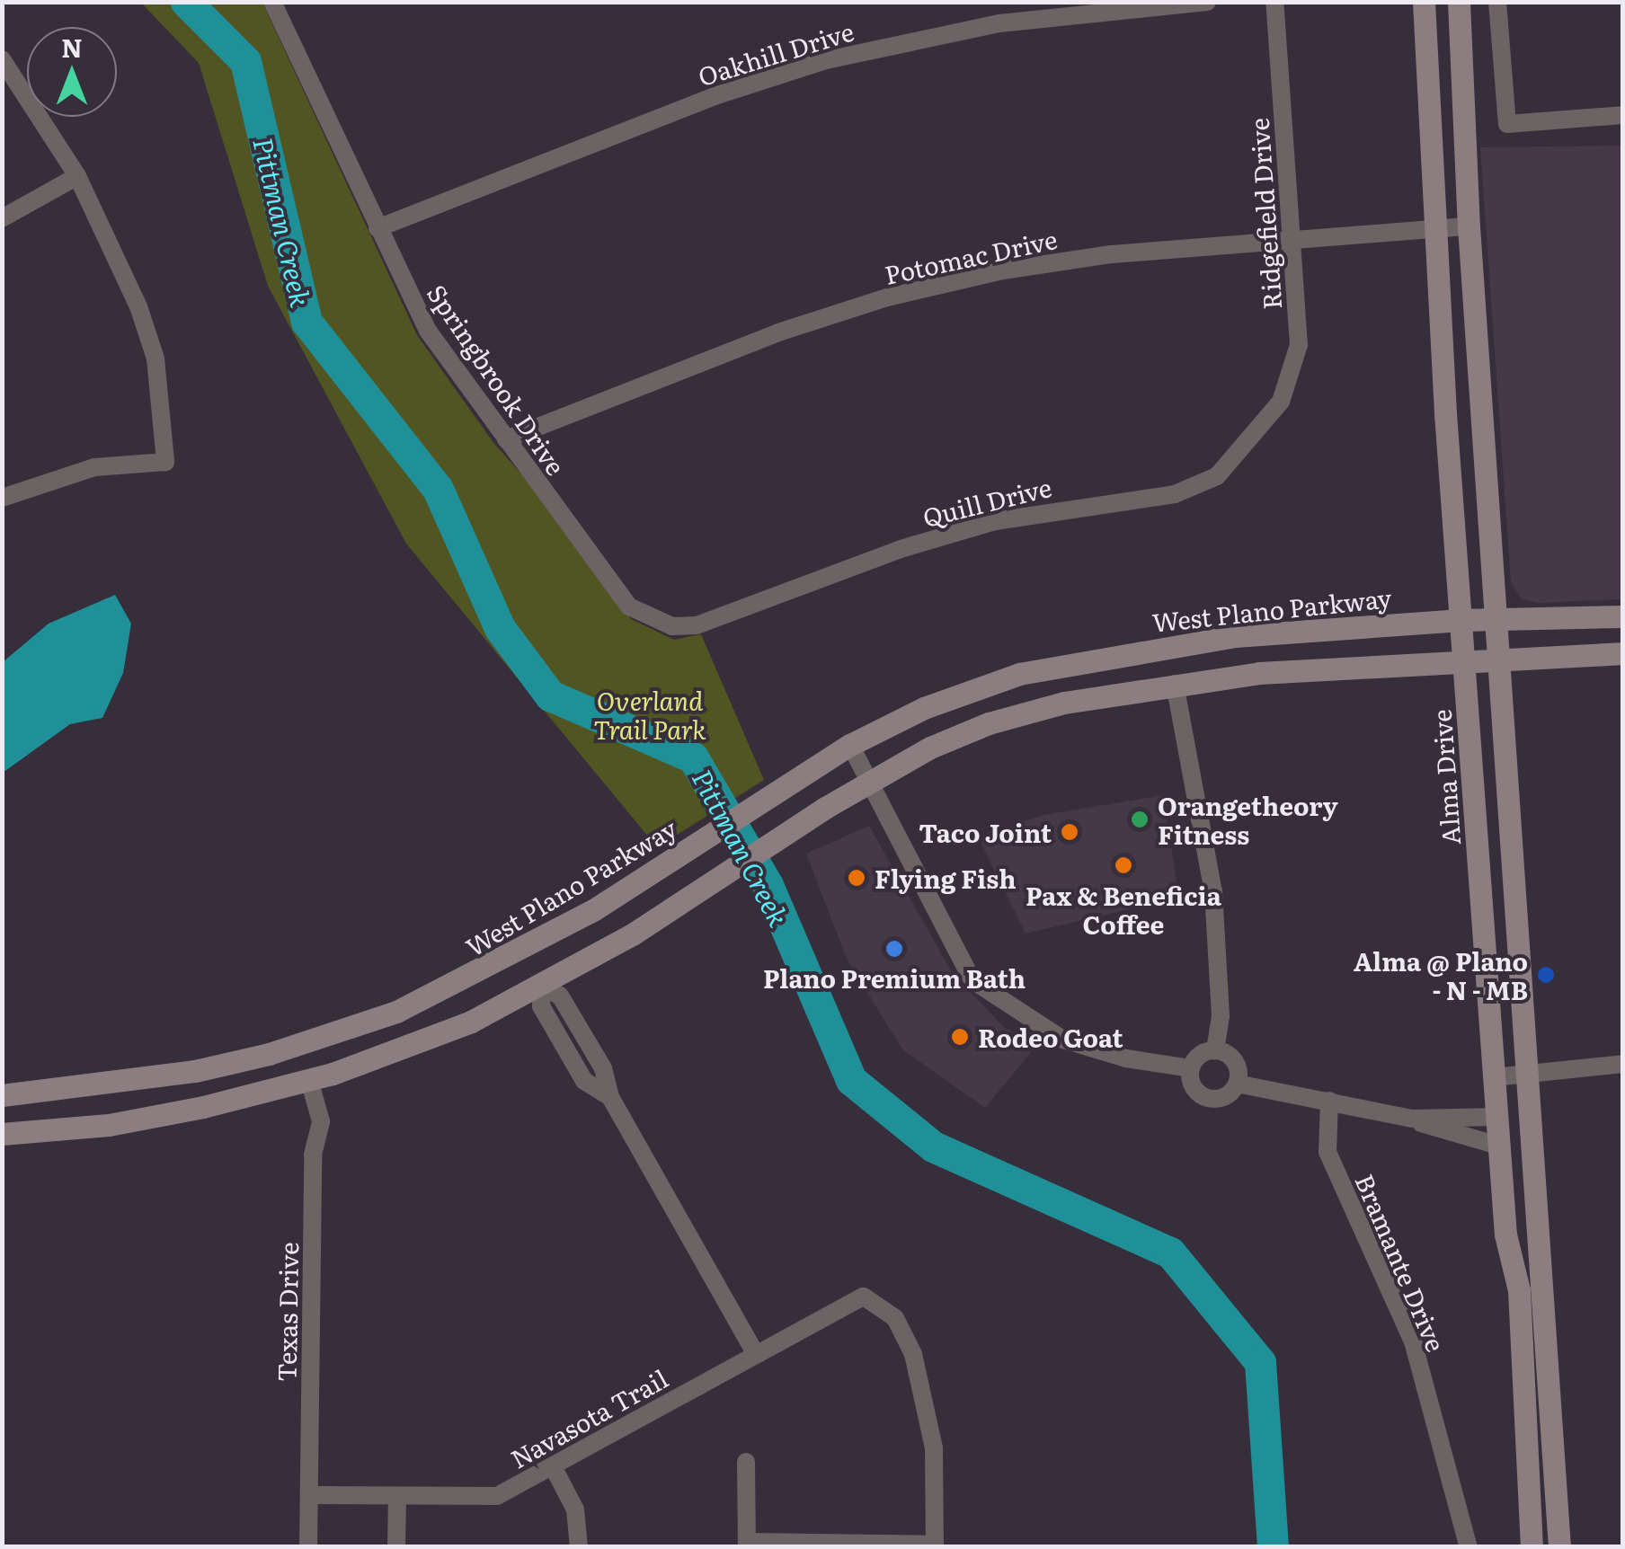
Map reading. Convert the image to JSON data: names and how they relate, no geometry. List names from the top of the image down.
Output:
{
  "streets": {
    "main road": ["West Plano Parkway", "Alma Drive"],
    "street": [
      "Oakhill Drive",
      "Ridgefield Drive",
      "Potomac Drive",
      "Springbrook Drive",
      "Quill Drive",
      "Bramante Drive",
      "Texas Drive",
      "Navasota Trail"
    ]
  },
  "crossings": [
    ["Oakhill Drive", "Springbrook Drive"],
    ["Ridgefield Drive", "Potomac Drive"],
    ["Ridgefield Drive", "Quill Drive"],
    ["Potomac Drive", "Springbrook Drive"],
    ["Potomac Drive", "Alma Drive"],
    ["Springbrook Drive", "Quill Drive"],
    ["West Plano Parkway", "Alma Drive"],
    ["Texas Drive", "Navasota Trail"]
  ],
  "water": ["Pittman Creek"],
  "parks": ["Overland Trail Park"],
  "places": [
    "Orangetheory Fitness",
    "Taco Joint",
    "Pax & Beneficia Coffee",
    "Flying Fish",
    "Plano Premium Bath",
    "Alma @ Plano - N - MB",
    "Rodeo Goat"
  ],
  "north": "top"
}
